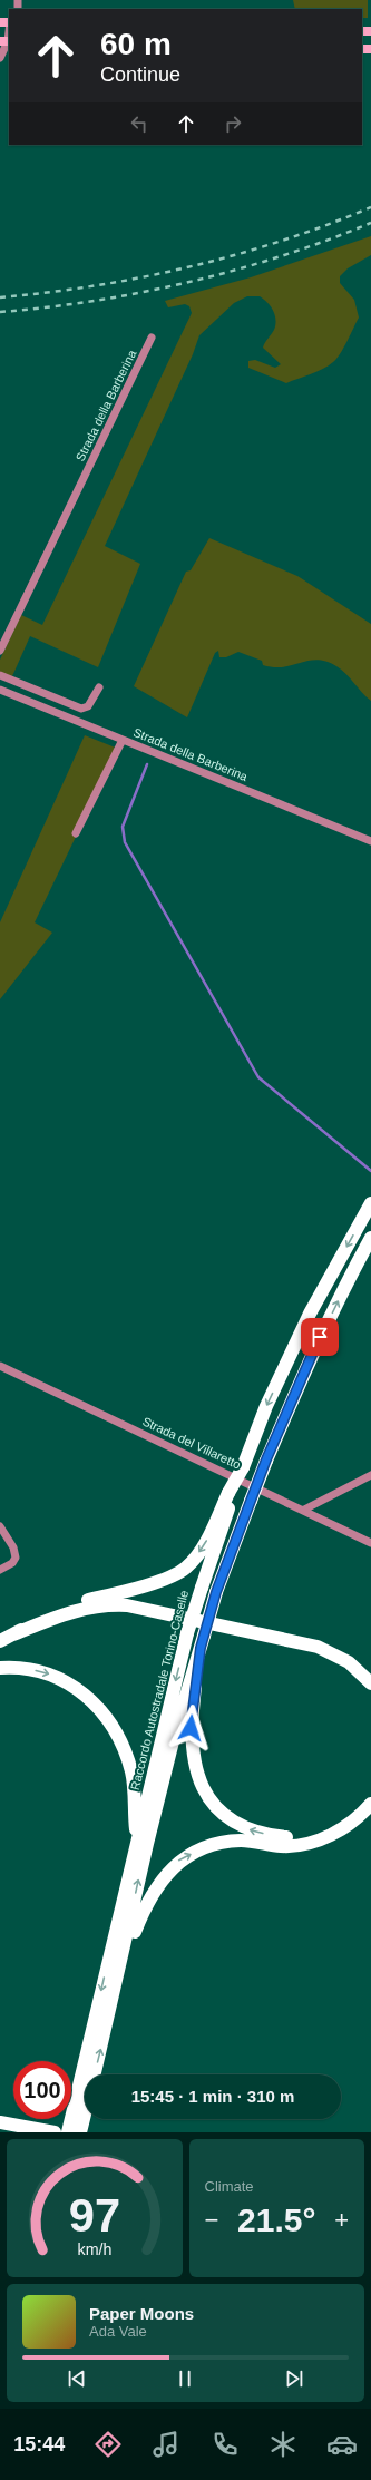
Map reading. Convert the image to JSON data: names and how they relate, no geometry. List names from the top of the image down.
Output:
{
  "streets": {
    "highway": ["Raccordo Autostradale Torino-Caselle"],
    "street": ["Strada della Barberina", "Strada del Villaretto"]
  },
  "page": {
    "turn": ["60 m", "Continue"],
    "limit": "100",
    "trip": "15:45 · 1 min · 310 m",
    "tile": "Climate",
    "heat": ["−", "21.5°", "+"],
    "song": ["Paper Moons", "Ada Vale"],
    "tabs": "15:44",
    "gauge": ["97", "km/h"]
  }
}
